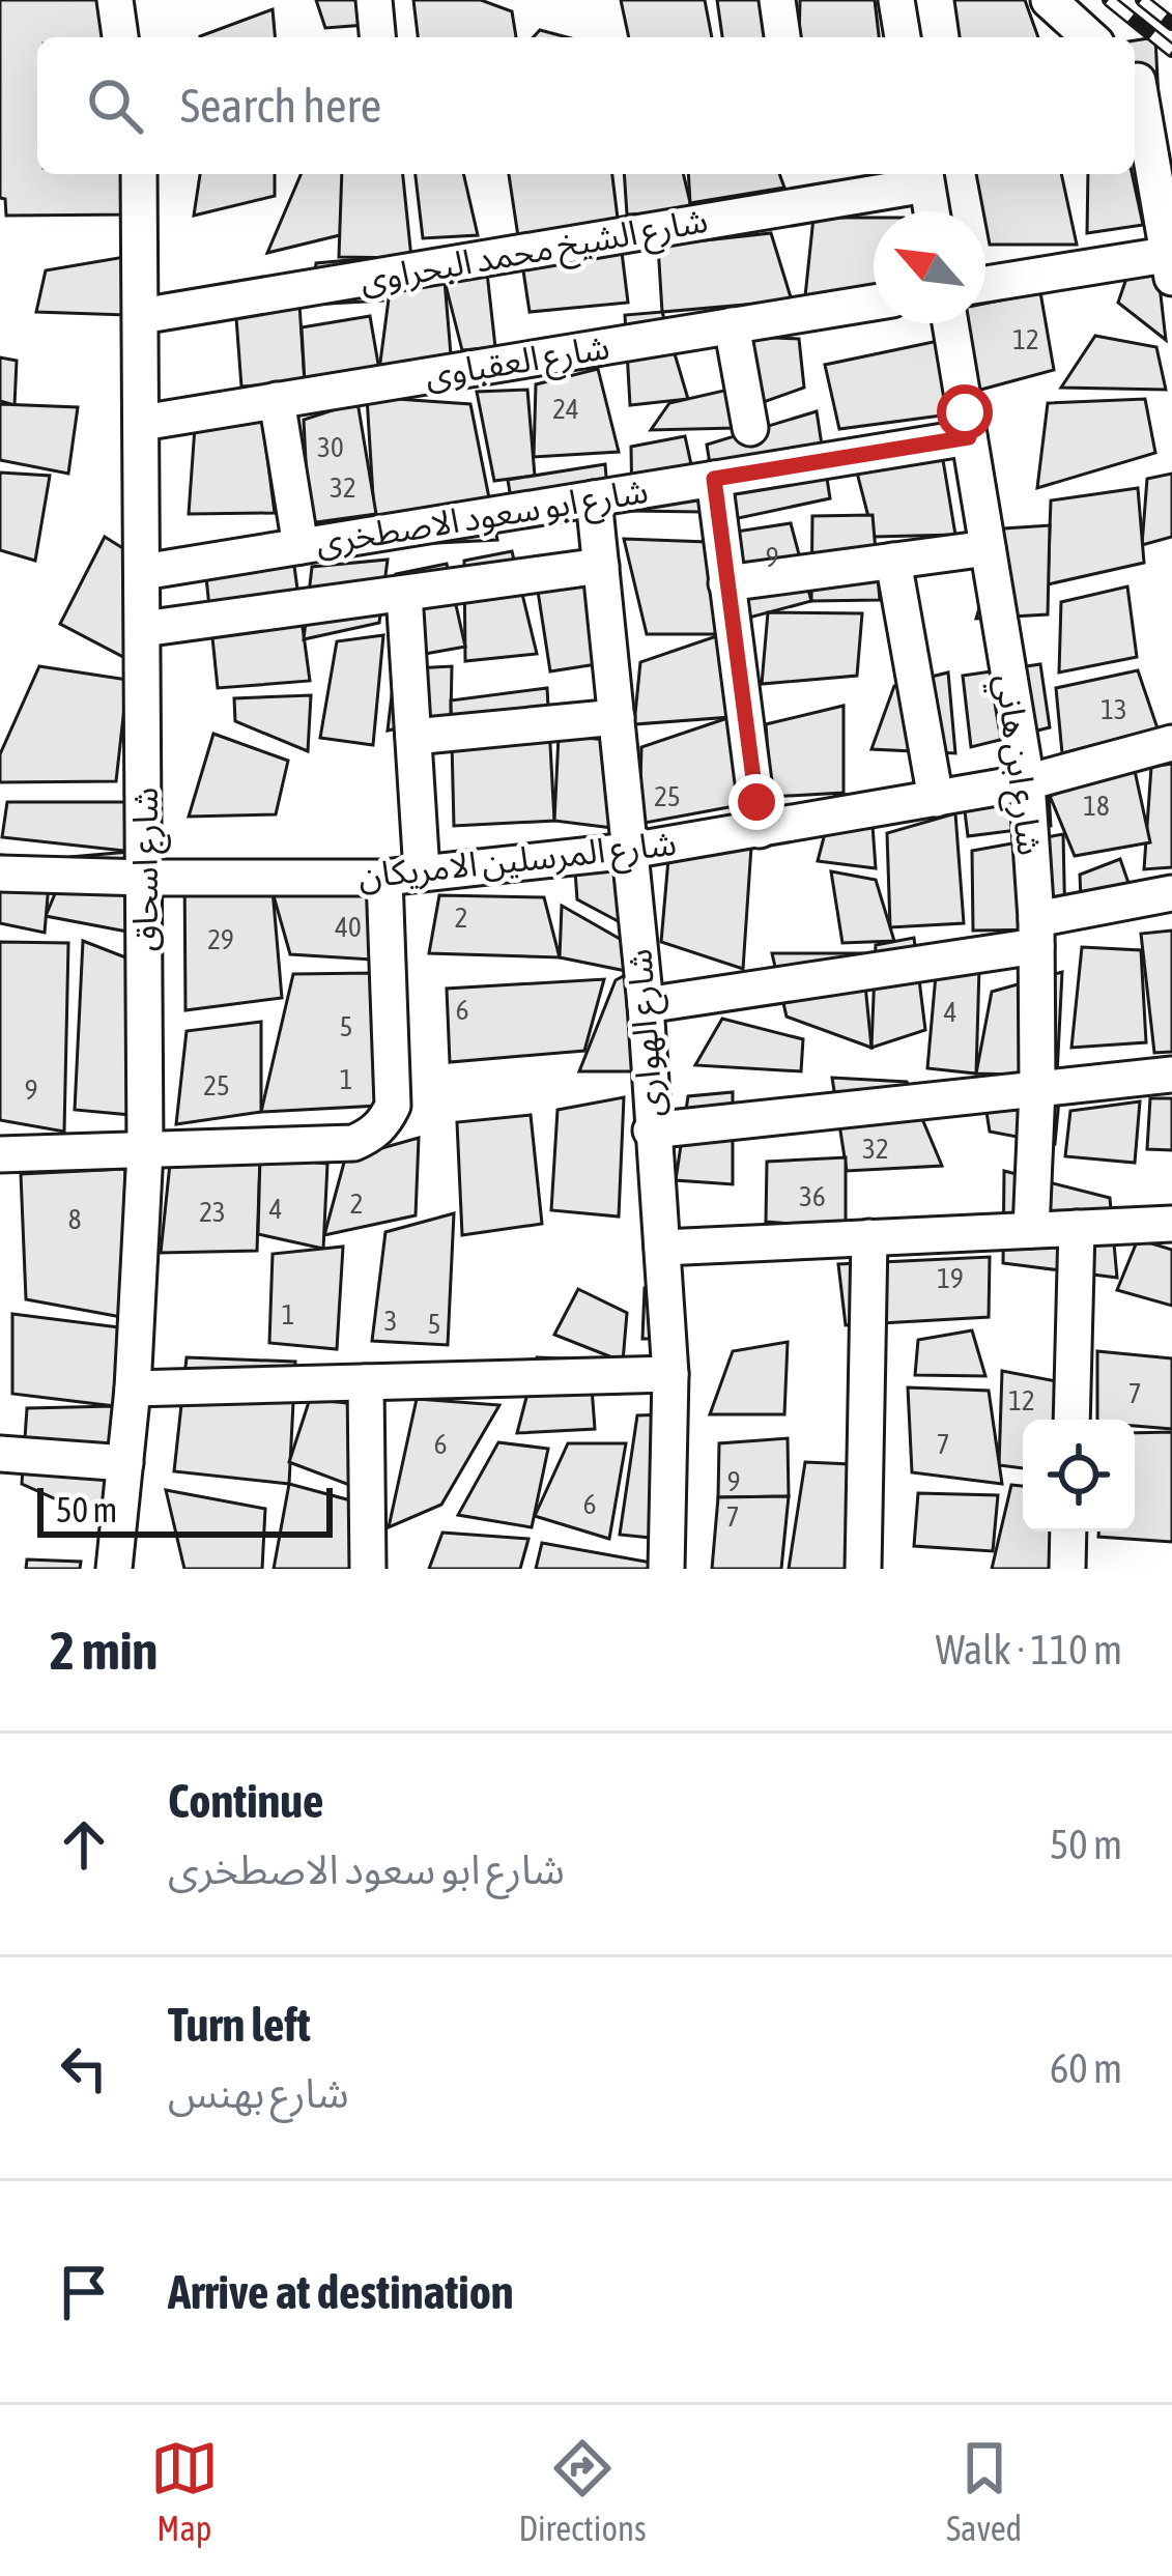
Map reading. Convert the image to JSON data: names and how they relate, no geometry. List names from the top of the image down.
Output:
{
  "streets": {
    "street": [
      "شارع الشيخ محمد البحراوى",
      "شارع العقباوى",
      "شارع ابو سعود الاصطخرى",
      "شارع ابن هاني",
      "شارع المرسلين الامريكان",
      "شارع اسحاق",
      "شارع الهوارى"
    ]
  },
  "crossings": [
    ["شارع الشيخ محمد البحراوى", "شارع اسحاق"],
    ["شارع العقباوى", "شارع اسحاق"],
    ["شارع ابو سعود الاصطخرى", "شارع ابن هاني"],
    ["شارع ابو سعود الاصطخرى", "شارع اسحاق"],
    ["شارع ابو سعود الاصطخرى", "شارع الهوارى"],
    ["شارع ابن هاني", "شارع المرسلين الامريكان"],
    ["شارع المرسلين الامريكان", "شارع اسحاق"],
    ["شارع المرسلين الامريكان", "شارع الهوارى"]
  ],
  "house_numbers": [
    "12",
    "24",
    "30",
    "32",
    "9",
    "13",
    "25",
    "18",
    "2",
    "40",
    "29",
    "6",
    "4",
    "5",
    "1",
    "25",
    "9",
    "32",
    "36",
    "2",
    "4",
    "23",
    "8",
    "19",
    "1",
    "3",
    "5",
    "7",
    "12",
    "6",
    "7",
    "9",
    "6",
    "7"
  ],
  "scale_bar": "50 m",
  "north": "top left",
  "page": {
    "search": "Search here",
    "scale": "50 m",
    "heading": ["2 min", "Walk · 110 m"],
    "list": [
      ["Continue", "شارع ابو سعود الاصطخرى", "50 m"],
      ["Turn left", "شارع بهنس", "60 m"],
      "Arrive at destination"
    ],
    "nav": ["Map", "Directions", "Saved"]
  }
}
